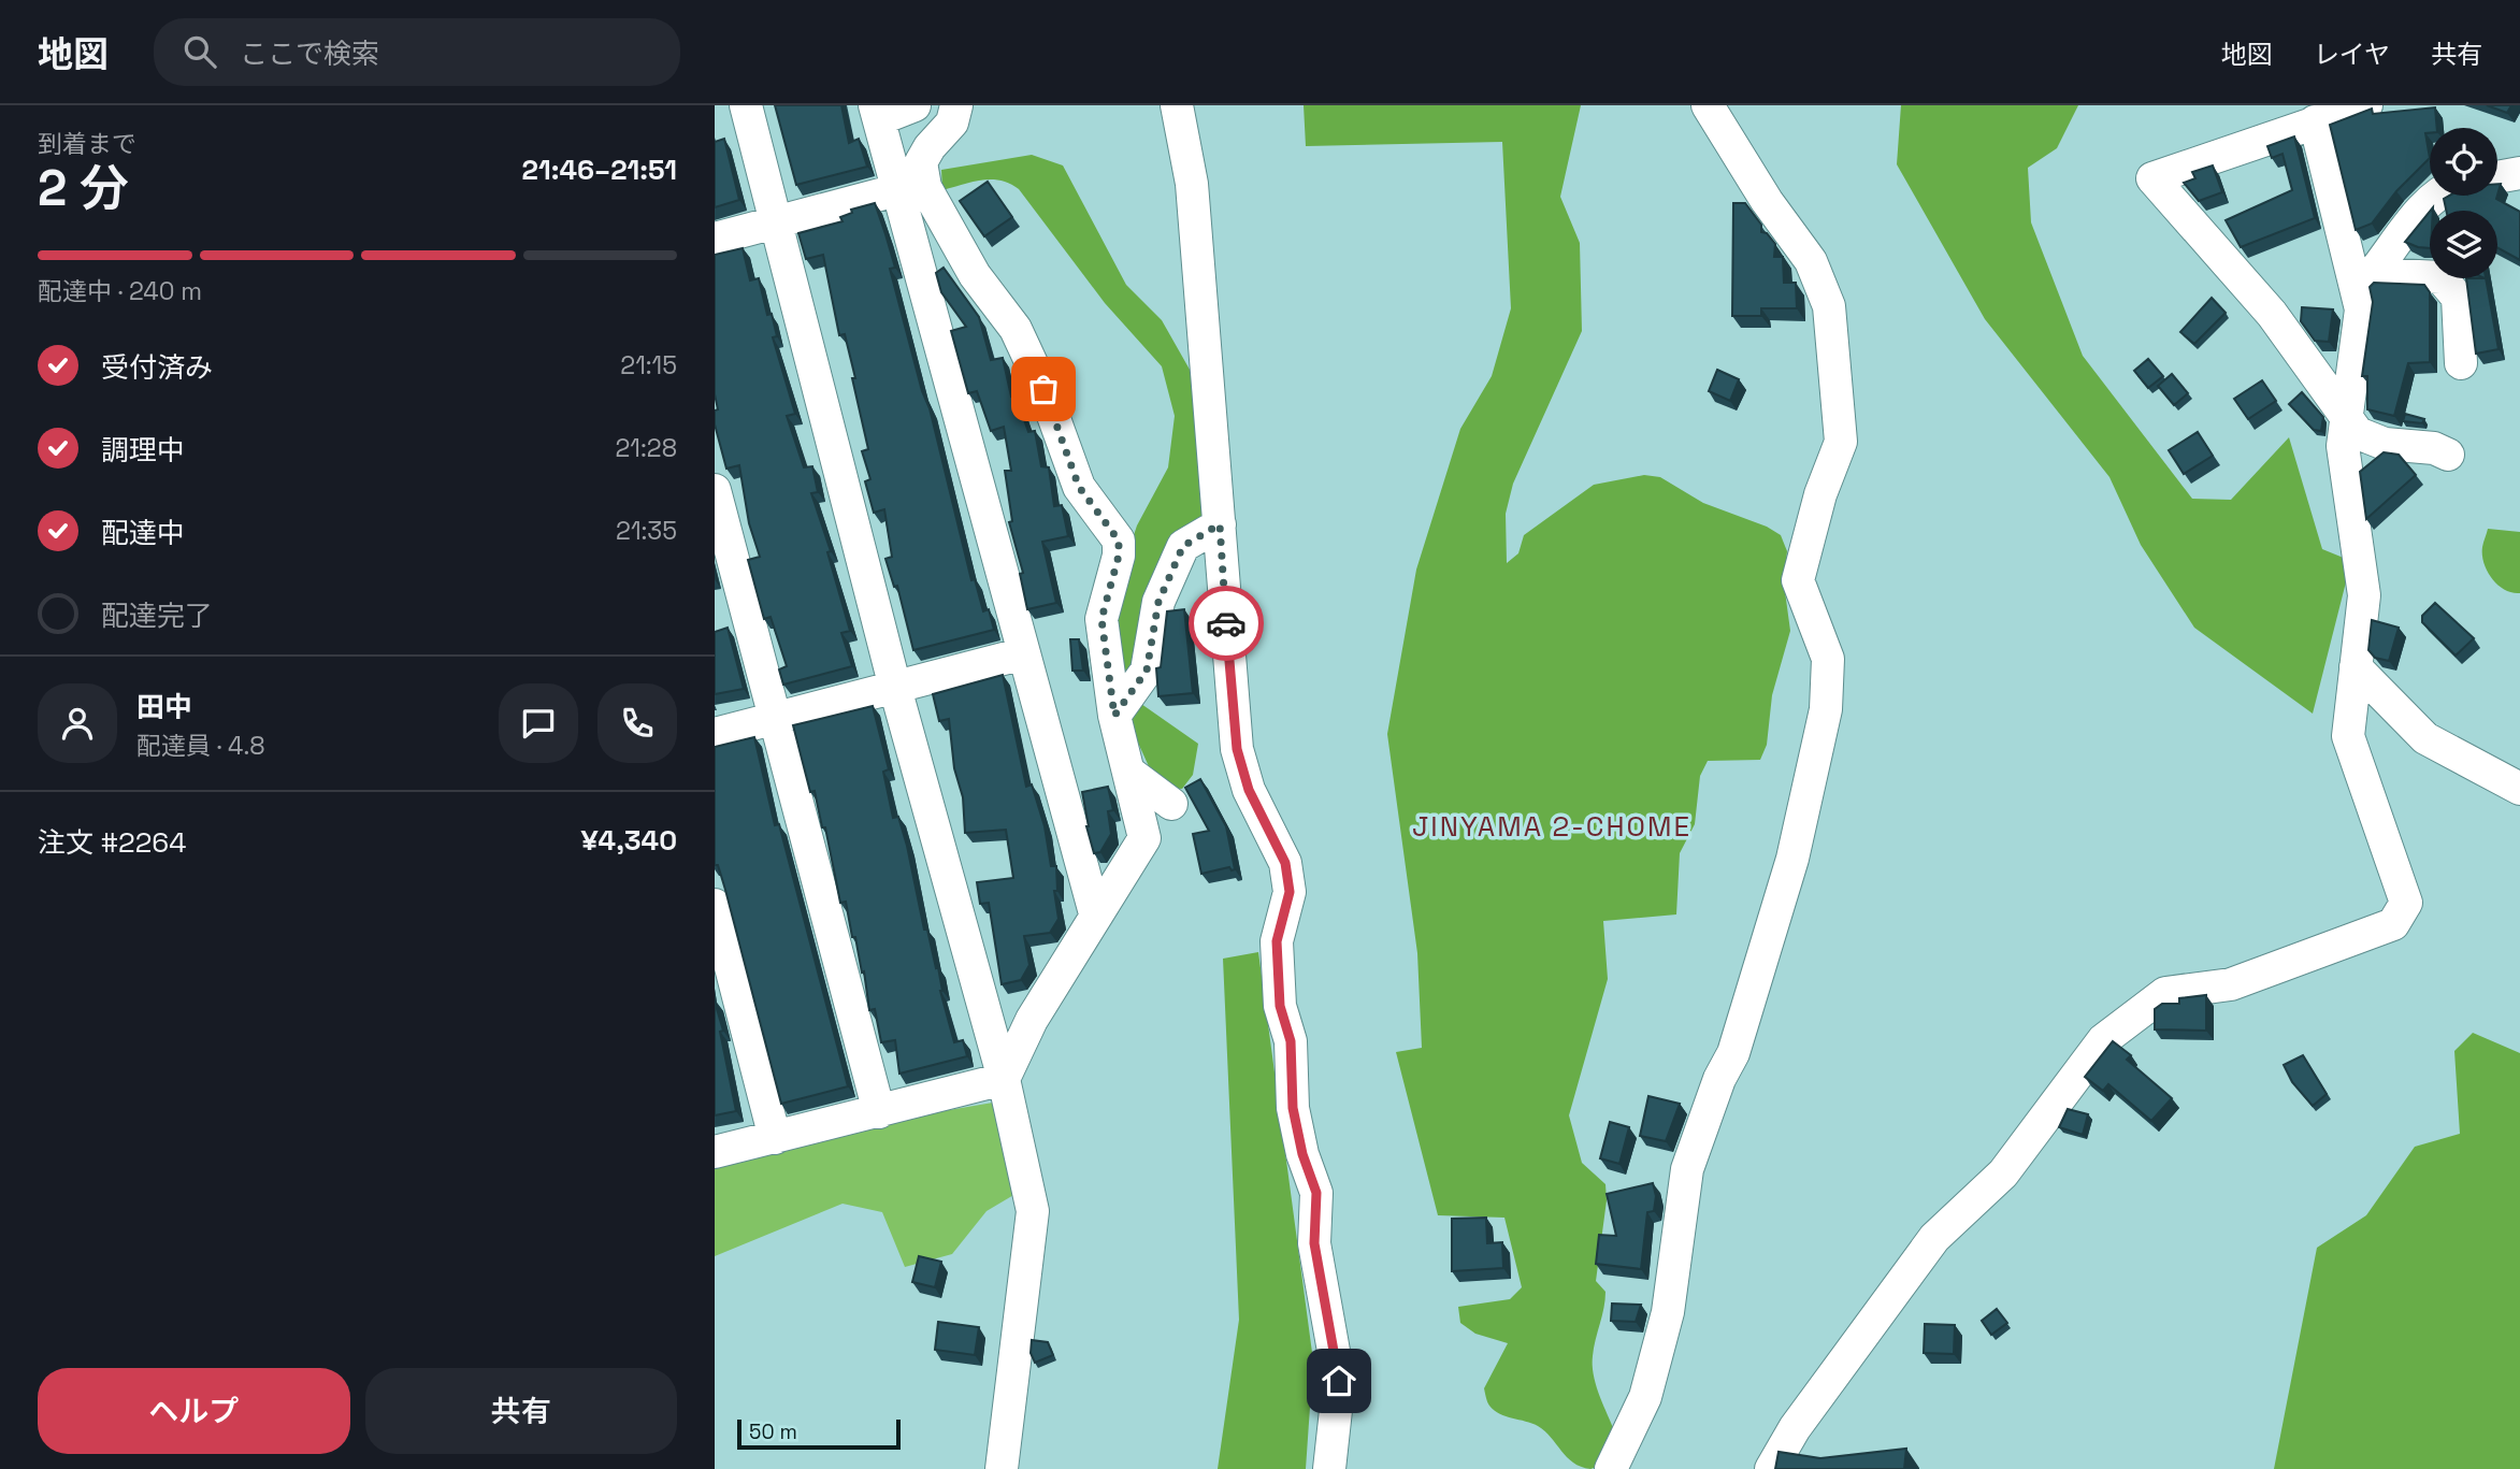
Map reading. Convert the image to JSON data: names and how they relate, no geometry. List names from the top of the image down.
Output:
{
  "districts": ["JINYAMA 2-CHOME"],
  "scale_bar": "50 m",
  "page": {
    "header": "地図",
    "search": "ここで検索",
    "nav": ["地図", "レイヤ", "共有"],
    "heading": ["2 分", "到着まで", "21:46–21:51"],
    "panel": [
      "田中",
      "配達員 · 4.8",
      "注文 #2264",
      "¥4,340"
    ],
    "bar": "配達中 · 240 m",
    "list": [
      ["受付済み", "21:15"],
      ["調理中", "21:28"],
      ["配達中", "21:35"],
      "配達完了"
    ],
    "buttons": ["ヘルプ", "共有"],
    "scale": "50 m"
  }
}
